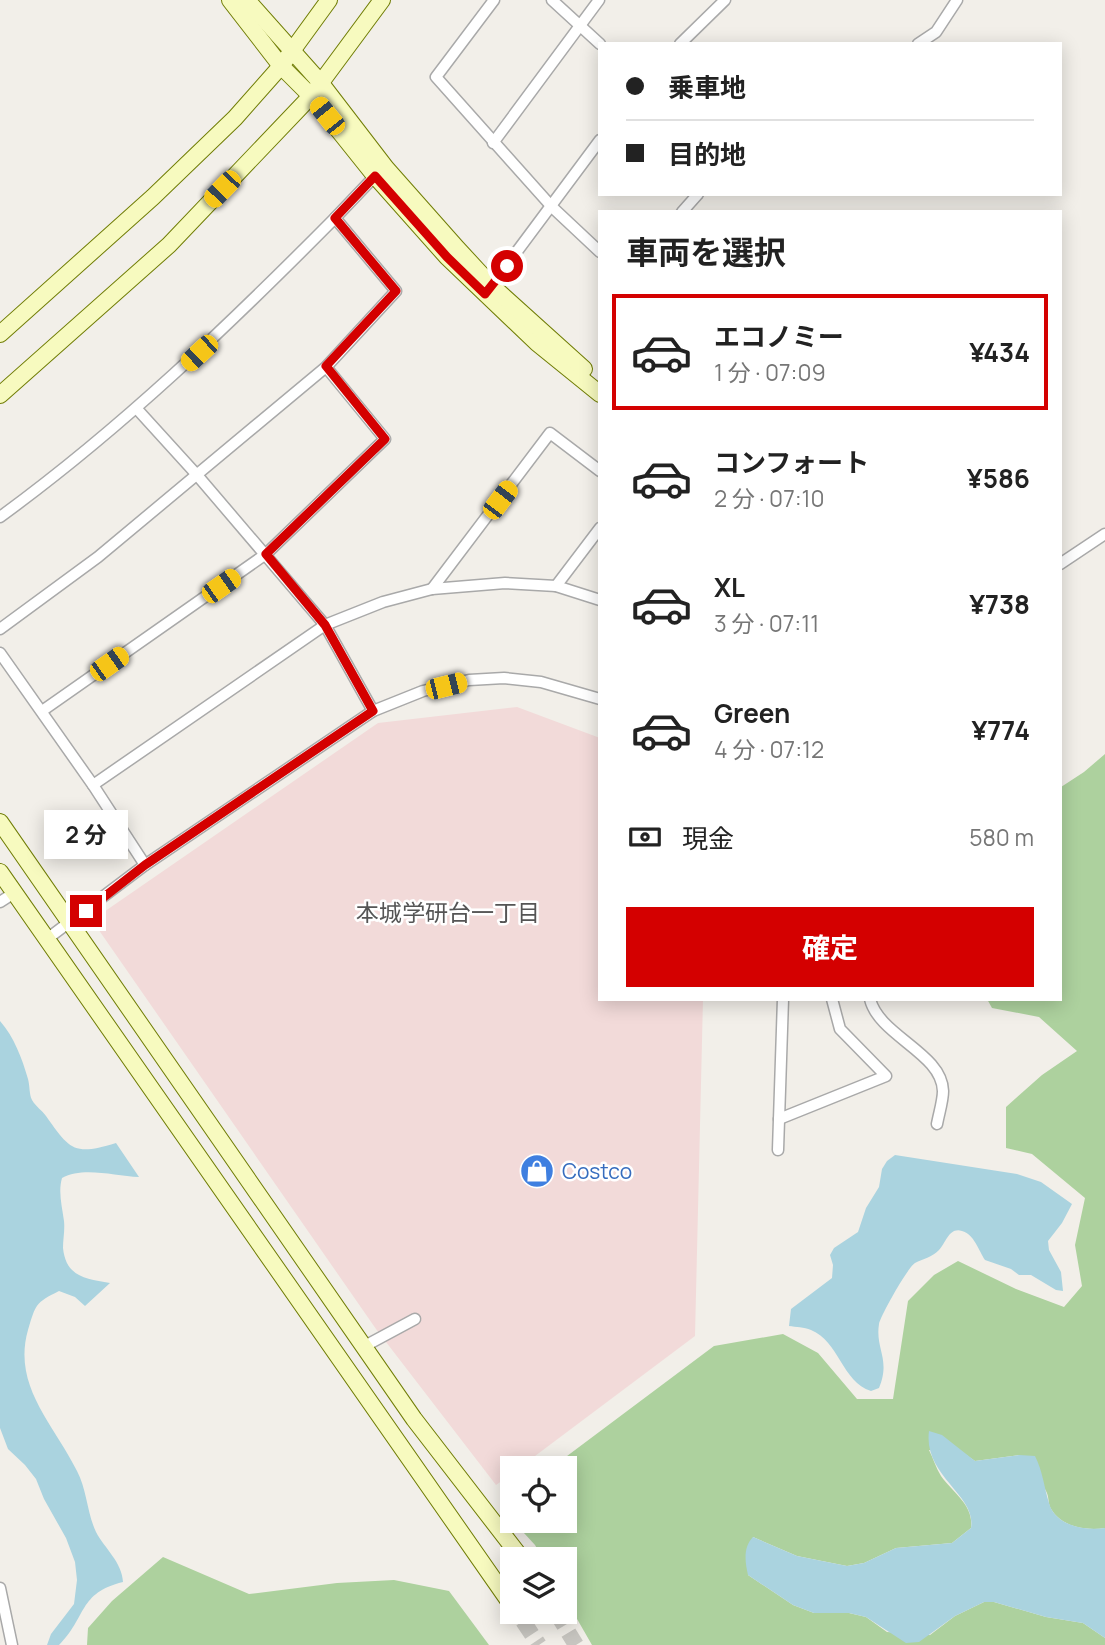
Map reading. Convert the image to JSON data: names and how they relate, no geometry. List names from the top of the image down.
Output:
{
  "districts": ["本城学研台一丁目"],
  "places": {
    "shop": ["Costco"]
  },
  "page": {
    "banner": ["乗車地", "目的地"],
    "heading": "車両を選択",
    "list": [
      {
        "name": "エコノミー",
        "note": "1 分 · 07:09",
        "value": "¥434"
      },
      {
        "name": "コンフォート",
        "note": "2 分 · 07:10",
        "value": "¥586"
      },
      {
        "name": "XL",
        "note": "3 分 · 07:11",
        "value": "¥738"
      },
      {
        "name": "Green",
        "note": "4 分 · 07:12",
        "value": "¥774"
      }
    ],
    "pay": ["現金", "580 m"],
    "bubble": "2 分",
    "buttons": "確定"
  }
}
